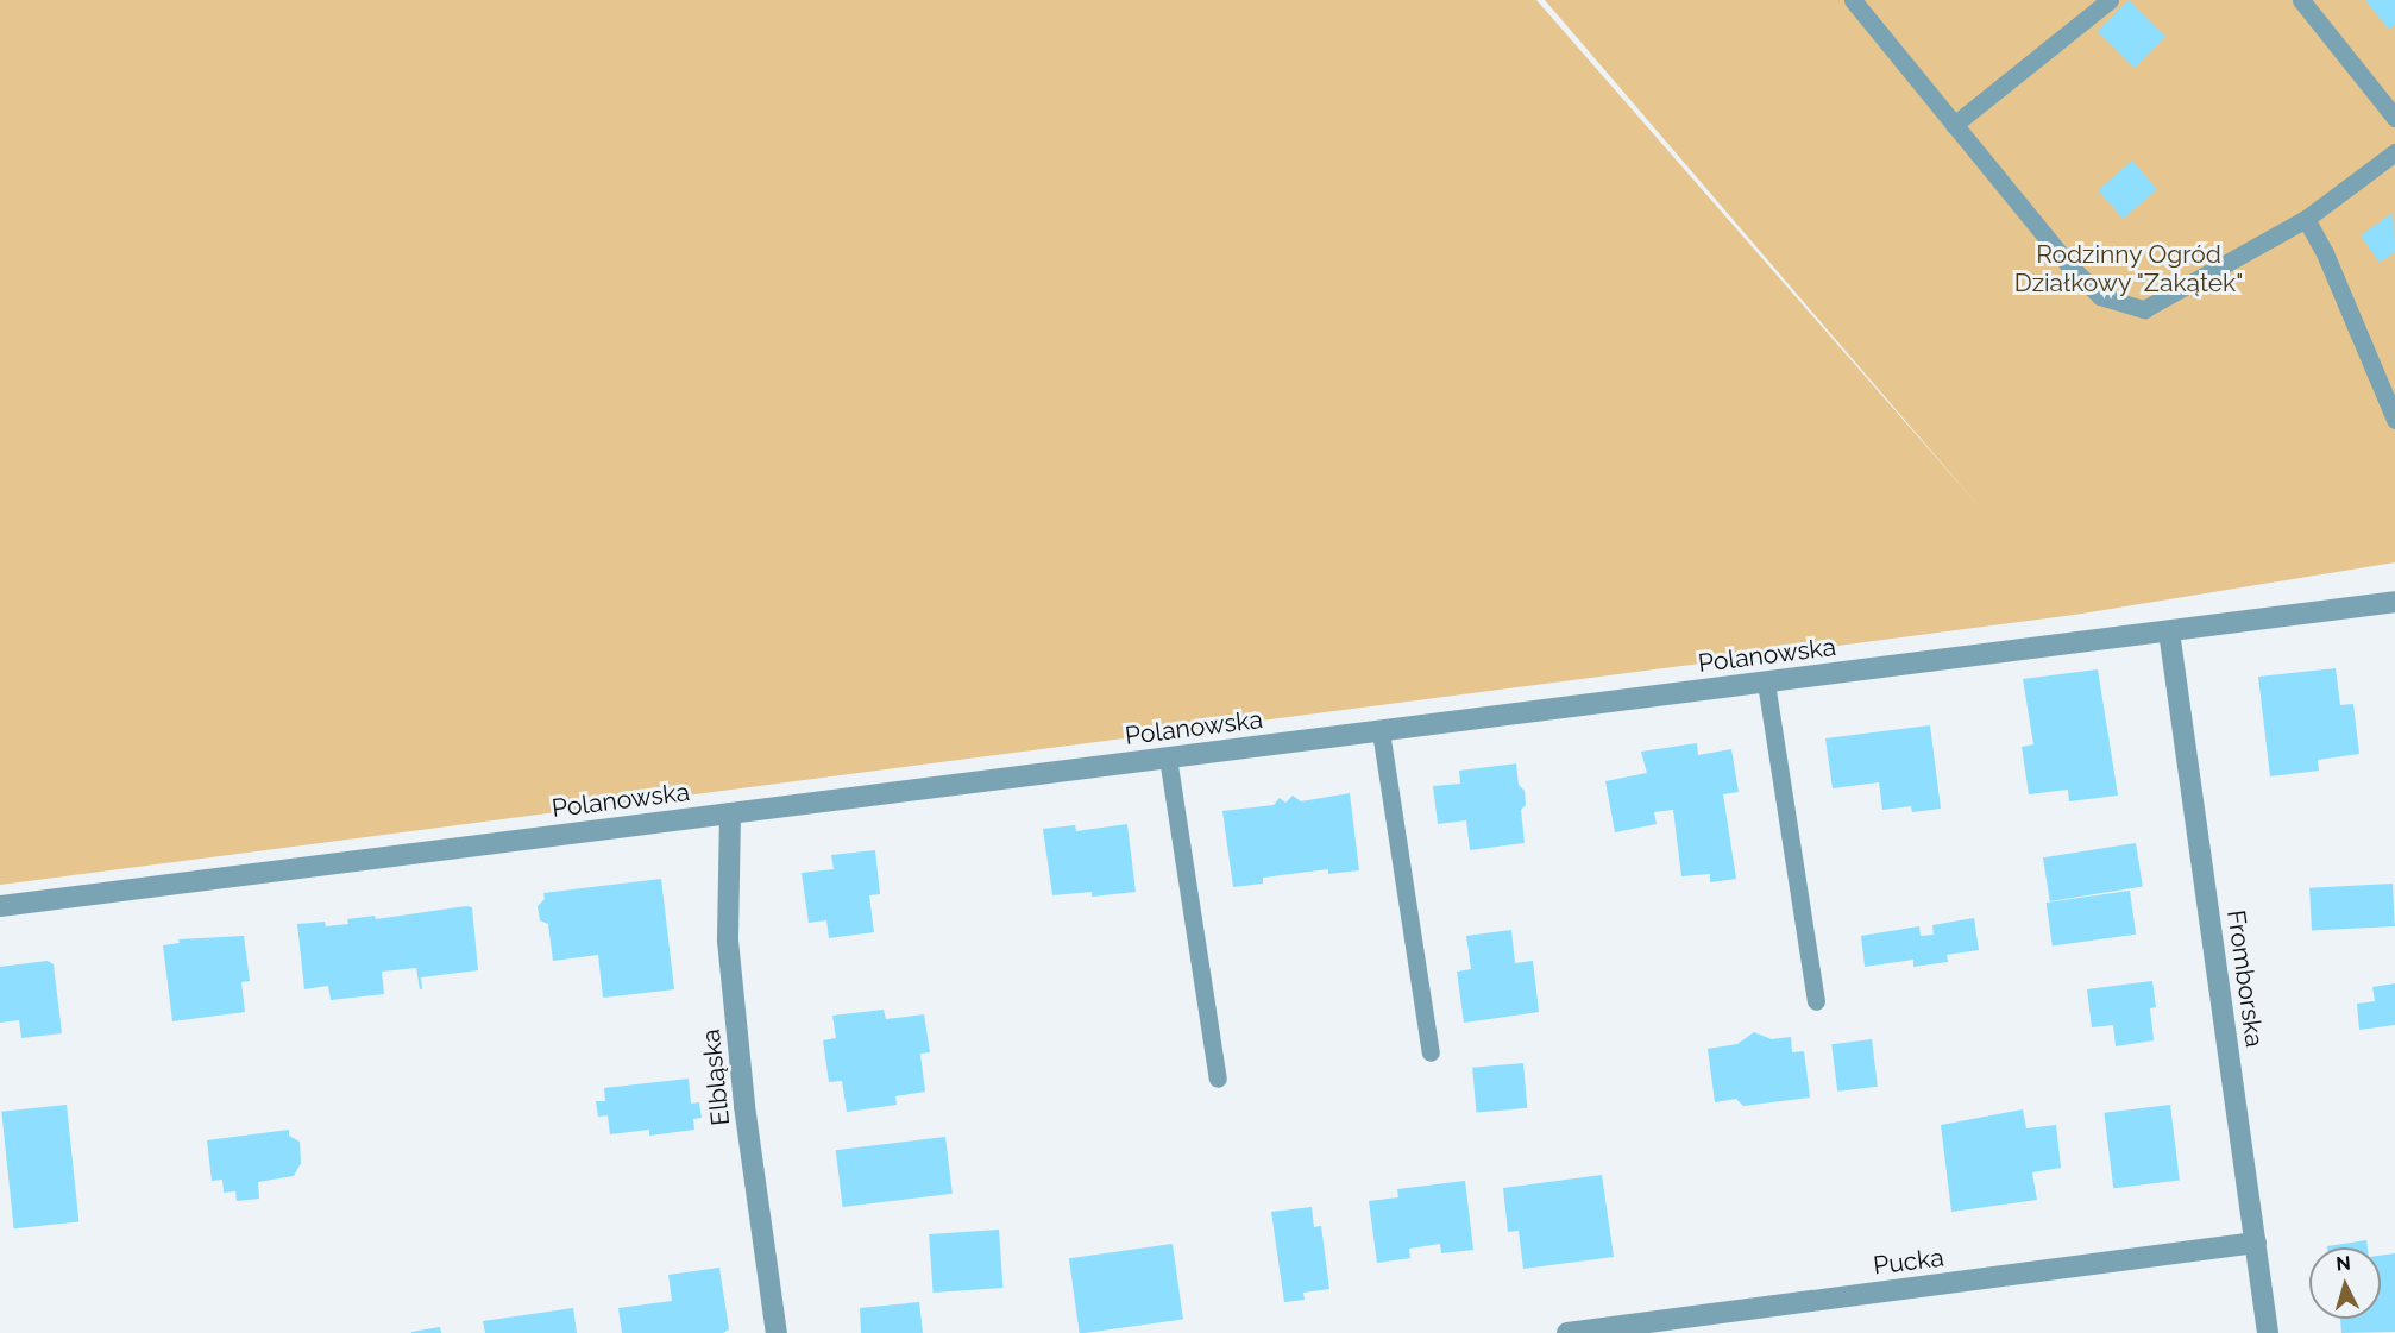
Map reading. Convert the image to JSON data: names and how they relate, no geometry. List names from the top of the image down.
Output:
{
  "streets": {
    "street": [
      "Polanowska",
      "Fromborska",
      "Elbląska",
      "Pucka"
    ]
  },
  "crossings": [
    ["Polanowska", "Fromborska"],
    ["Polanowska", "Elbląska"],
    ["Fromborska", "Pucka"]
  ],
  "parks": ["Rodzinny Ogród Działkowy \"Zakątek\""],
  "north": "top"
}
